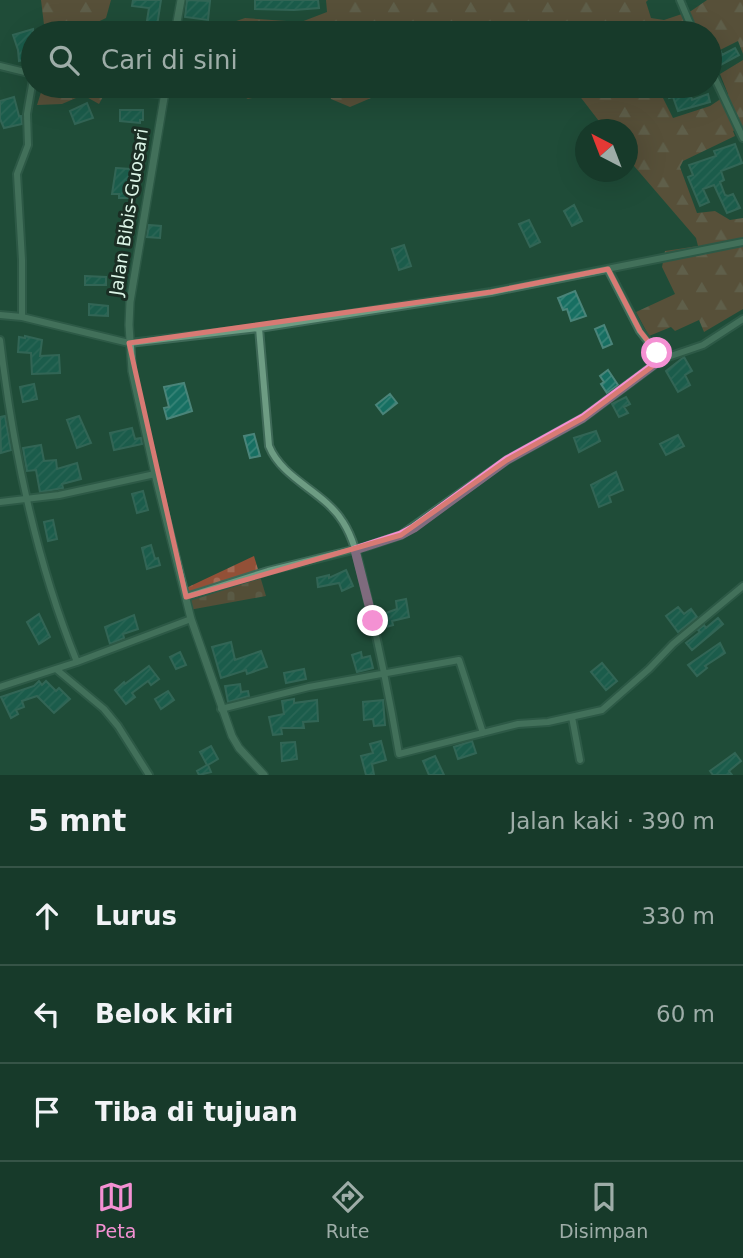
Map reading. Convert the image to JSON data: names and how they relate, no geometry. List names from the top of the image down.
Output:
{
  "streets": {
    "street": ["Jalan Bibis-Guosari"]
  },
  "north": "top left",
  "page": {
    "search": "Cari di sini",
    "heading": ["5 mnt", "Jalan kaki · 390 m"],
    "list": [
      ["Lurus", "330 m"],
      ["Belok kiri", "60 m"],
      "Tiba di tujuan"
    ],
    "nav": ["Peta", "Rute", "Disimpan"]
  }
}
